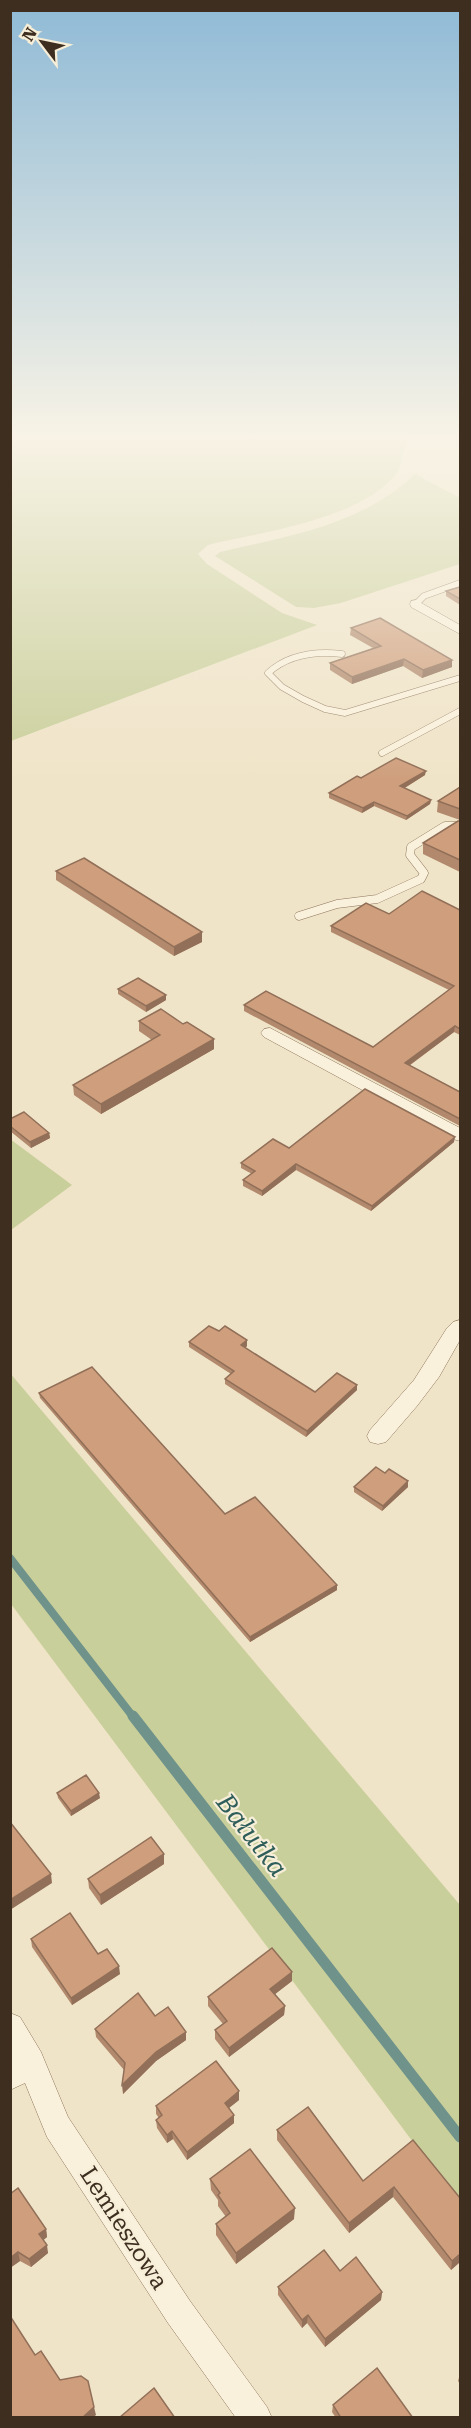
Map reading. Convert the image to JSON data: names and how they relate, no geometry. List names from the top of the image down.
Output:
{
  "streets": {
    "street": ["Lemieszowa"]
  },
  "water": ["Bałutka"],
  "north": "top left"
}
